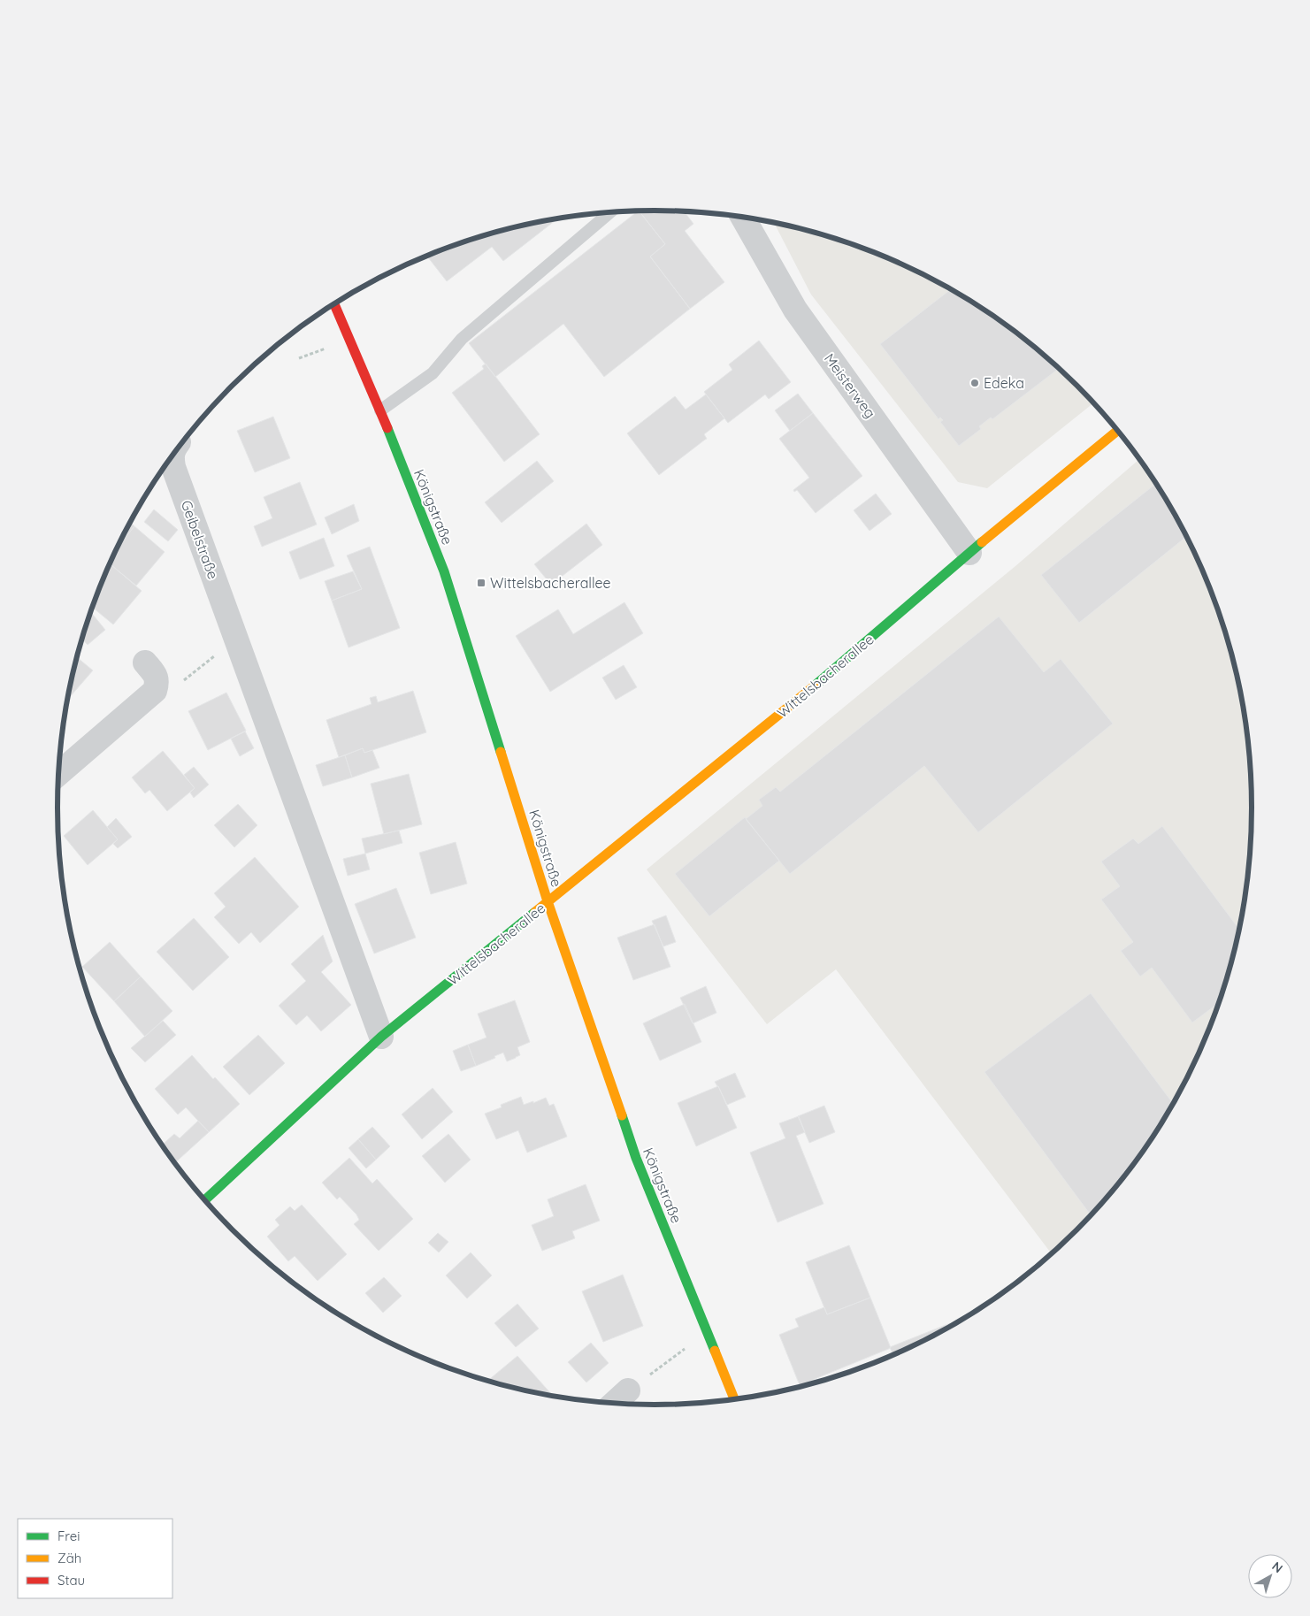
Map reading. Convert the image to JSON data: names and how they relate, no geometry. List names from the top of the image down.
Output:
{
  "streets": {
    "street": [
      "Meisterweg",
      "Königstraße",
      "Geibelstraße",
      "Wittelsbacherallee"
    ]
  },
  "crossings": [
    ["Meisterweg", "Wittelsbacherallee"],
    ["Königstraße", "Wittelsbacherallee"]
  ],
  "places": {
    "other": ["Edeka"],
    "transit": ["Wittelsbacherallee"]
  },
  "legend": ["Frei", "Zäh", "Stau"],
  "north": "top right"
}
